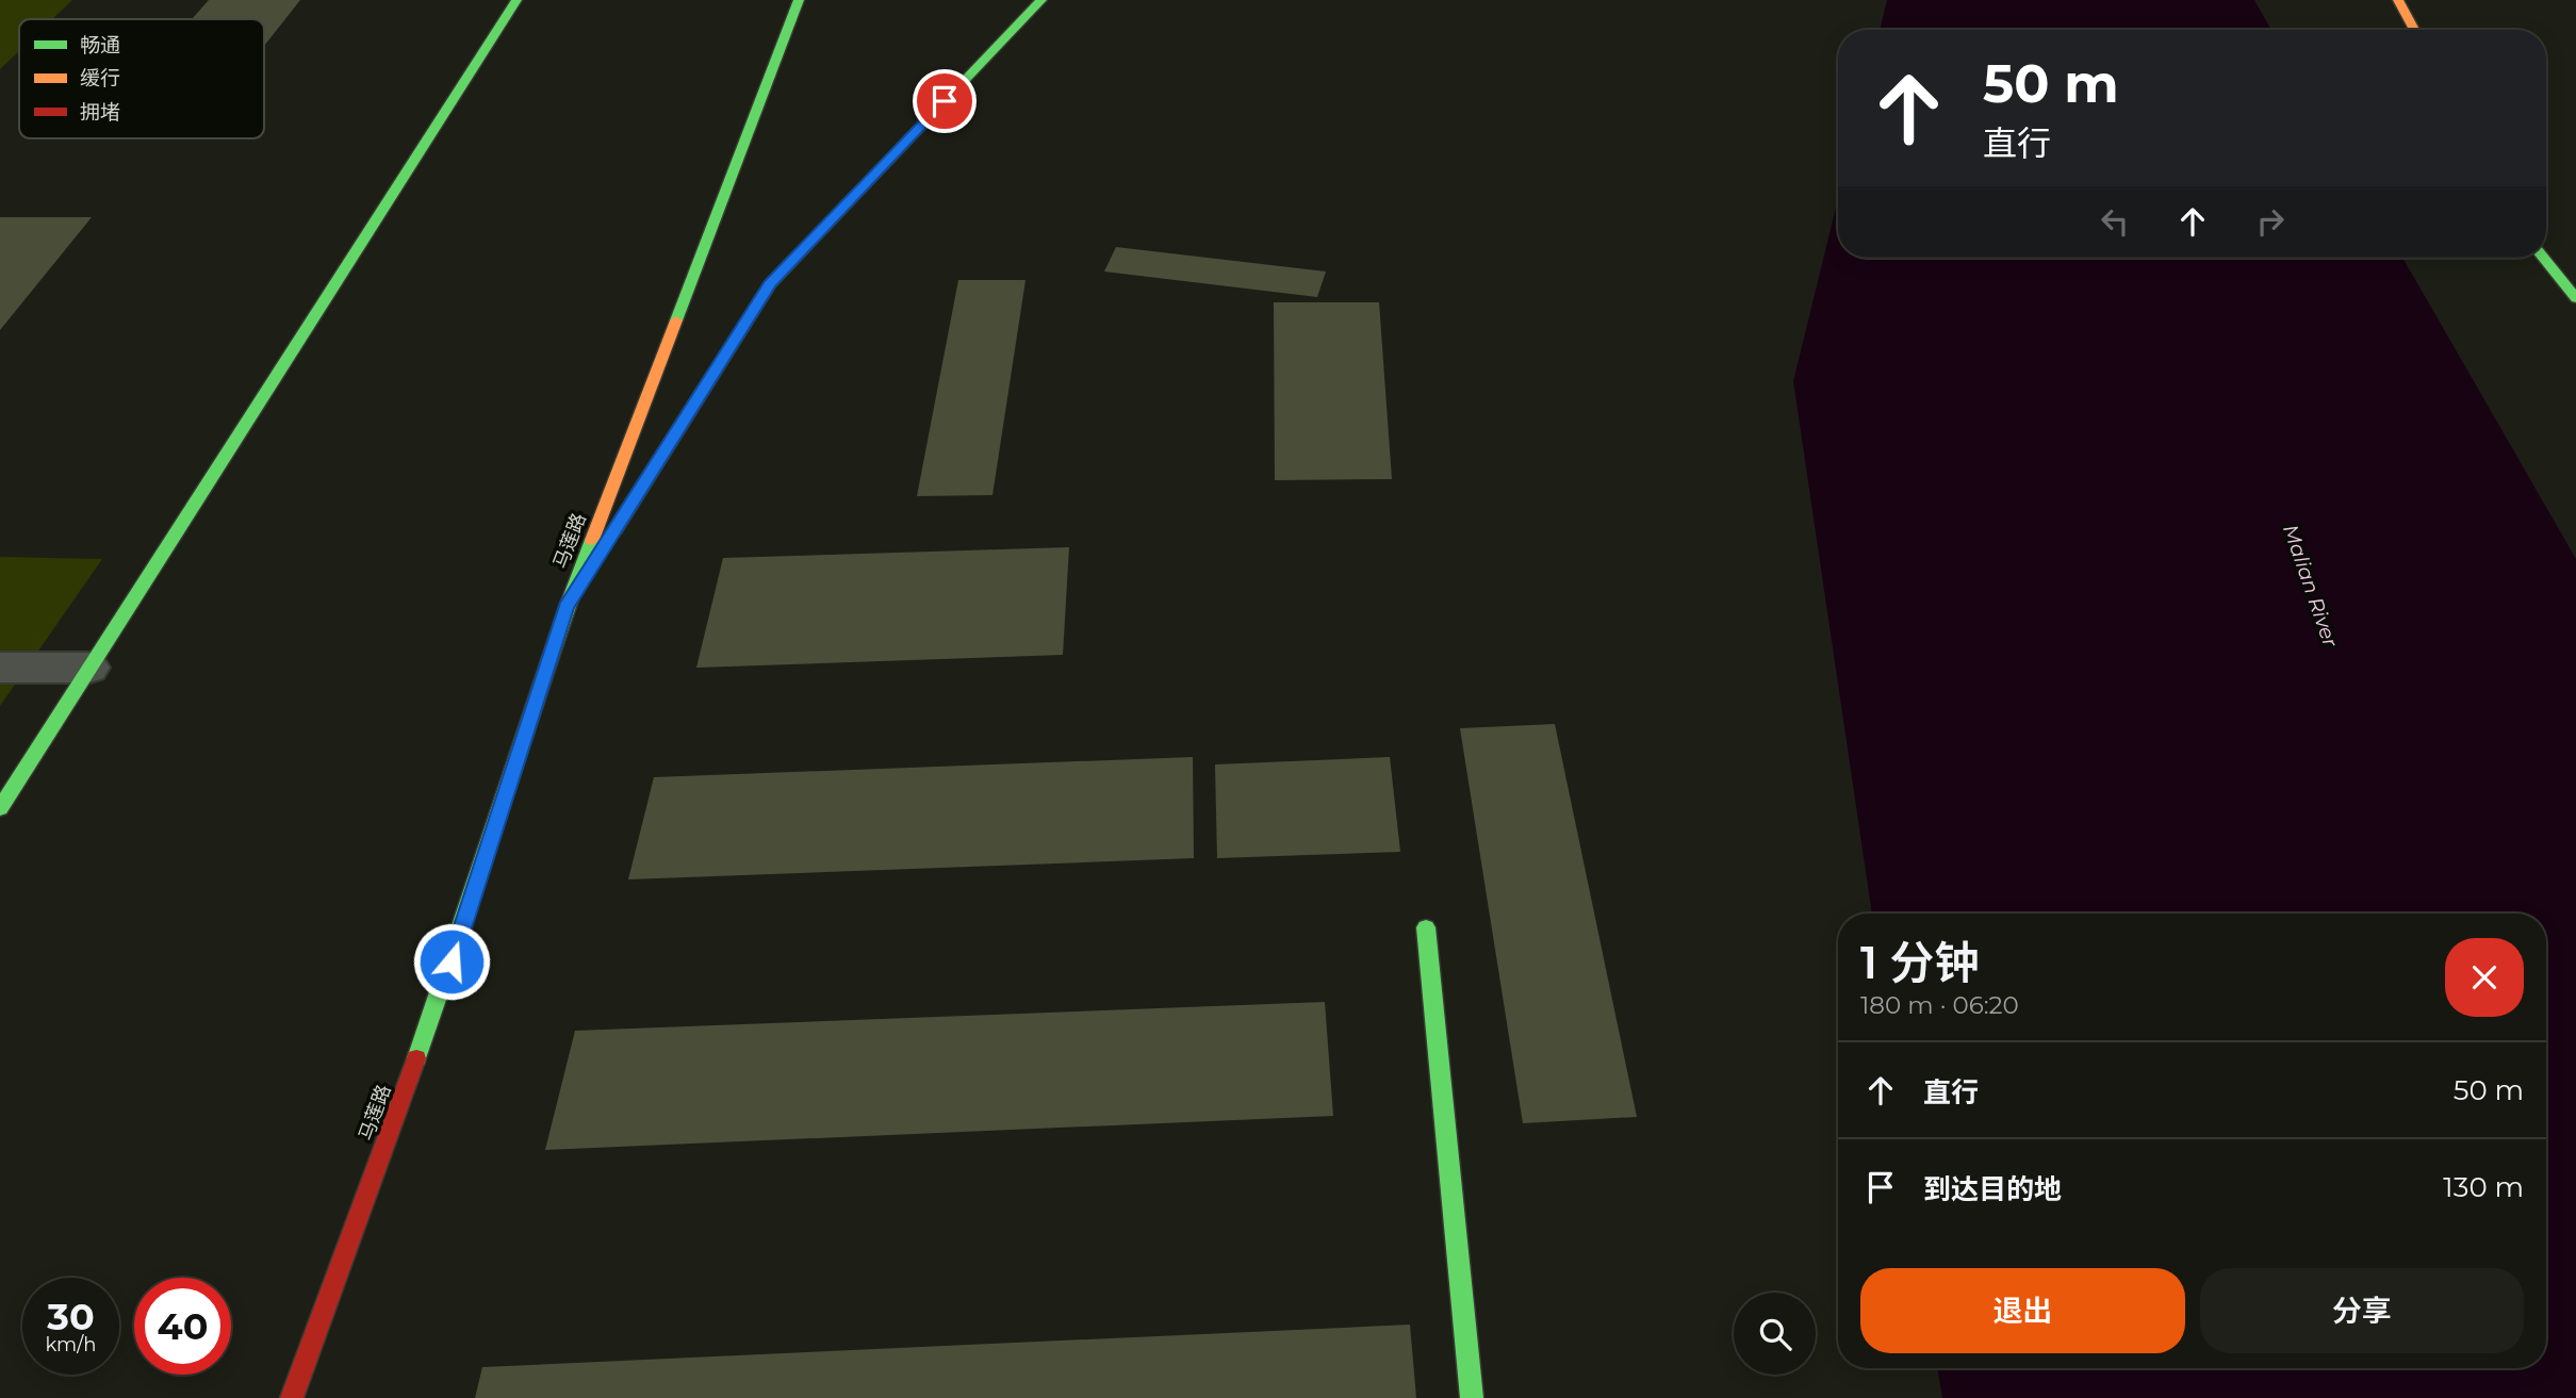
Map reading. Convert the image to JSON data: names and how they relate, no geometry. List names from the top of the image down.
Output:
{
  "streets": {
    "street": ["马莲路"]
  },
  "water": ["Malian River"],
  "legend": ["畅通", "缓行", "拥堵"],
  "page": {
    "turn": ["50 m", "直行"],
    "heading": ["1 分钟", "180 m · 06:20"],
    "list": [
      {
        "name": "直行",
        "value": "50 m"
      },
      {
        "name": "到达目的地",
        "value": "130 m"
      }
    ],
    "buttons": ["退出", "分享"],
    "speed": "30 km/h",
    "limit": "40"
  }
}
